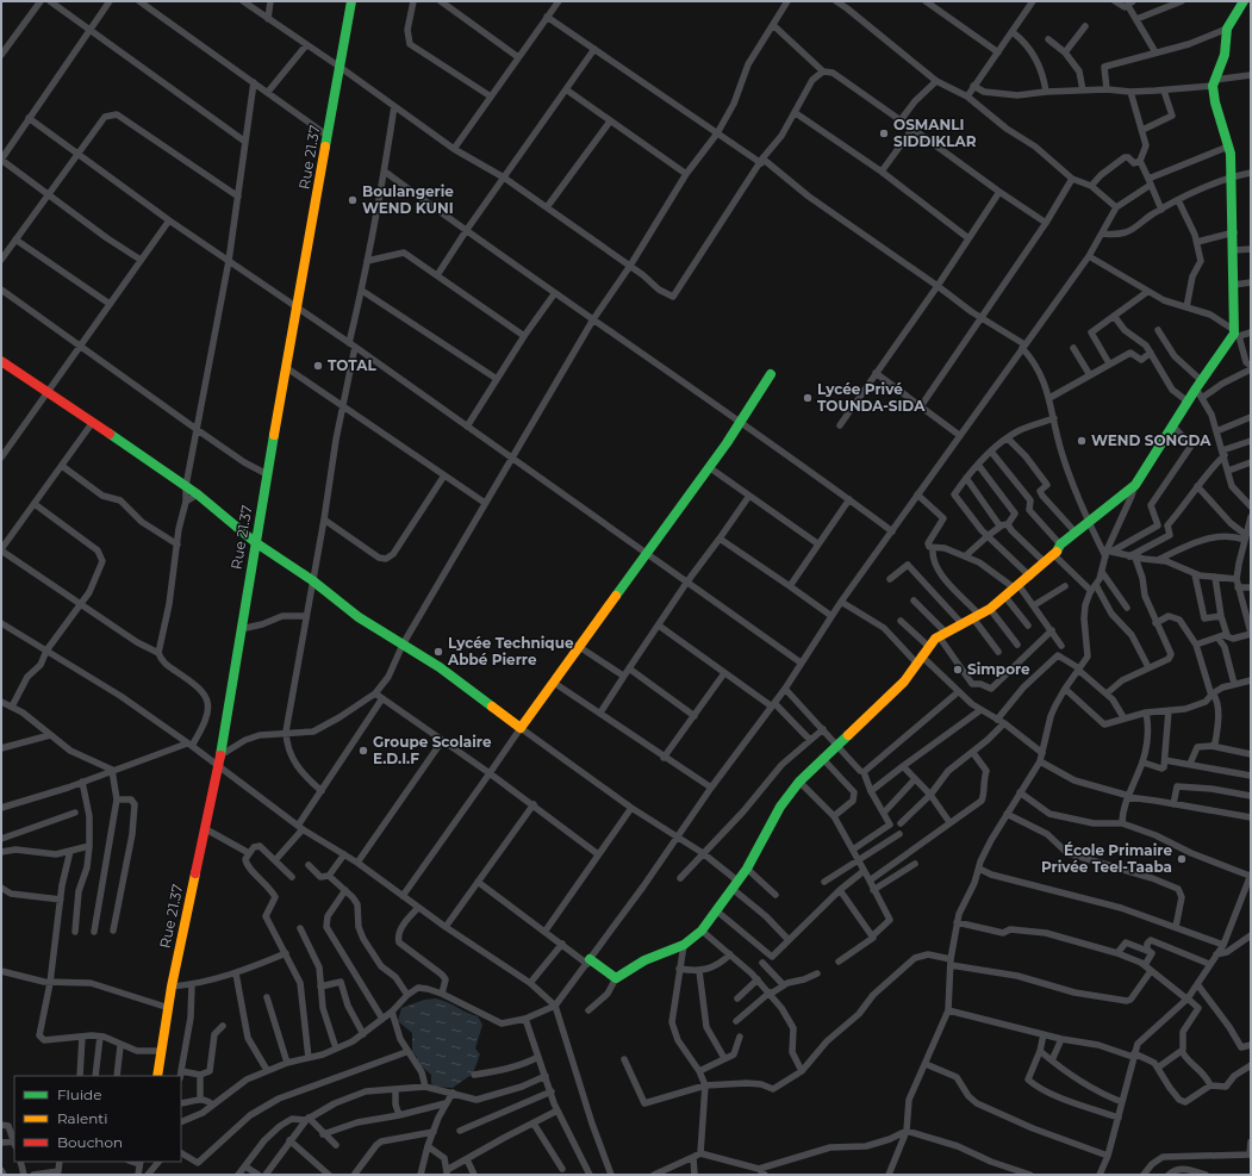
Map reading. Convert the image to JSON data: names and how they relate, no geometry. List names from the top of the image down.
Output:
{
  "streets": {
    "street": ["Rue 21.37"]
  },
  "places": [
    "OSMANLI SIDDIKLAR",
    "Boulangerie WEND KUNI",
    "TOTAL",
    "Lycée Privé TOUNDA-SIDA",
    "WEND SONGDA",
    "Lycée Technique Abbé Pierre",
    "Simpore",
    "Groupe Scolaire E.D.I.F",
    "École Primaire Privée Teel-Taaba"
  ],
  "legend": ["Fluide", "Ralenti", "Bouchon"]
}
